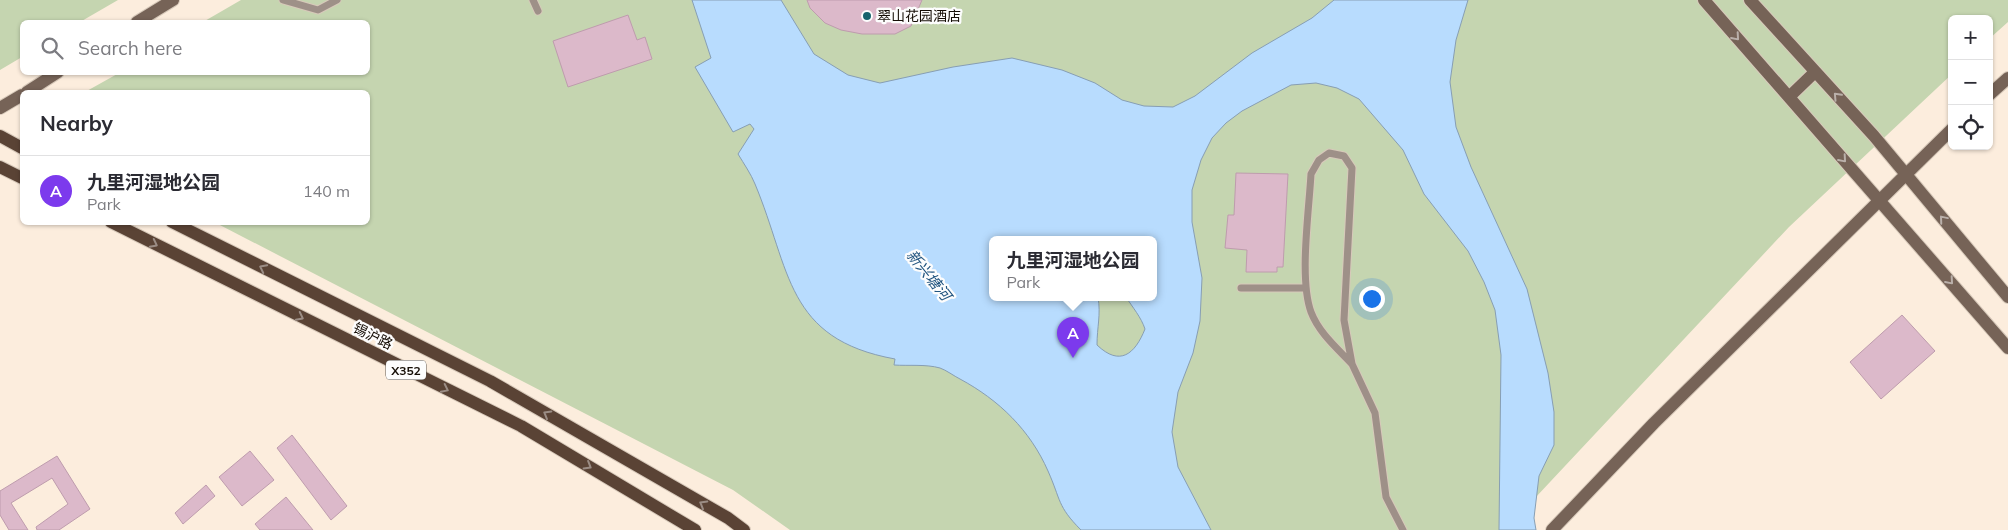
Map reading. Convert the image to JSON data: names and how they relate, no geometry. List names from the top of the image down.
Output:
{
  "streets": {
    "main road": ["锡沪路", "X352"]
  },
  "water": ["新兴塘河"],
  "places": ["翠山花园酒店"],
  "page": {
    "map_buttons": ["+", "−"],
    "search": "Search here",
    "heading": "Nearby",
    "list": [
      {
        "mark": "A",
        "name": "九里河湿地公园",
        "note": "Park",
        "value": "140 m"
      }
    ],
    "popup": ["九里河湿地公园", "Park"],
    "pins": "A"
  }
}
